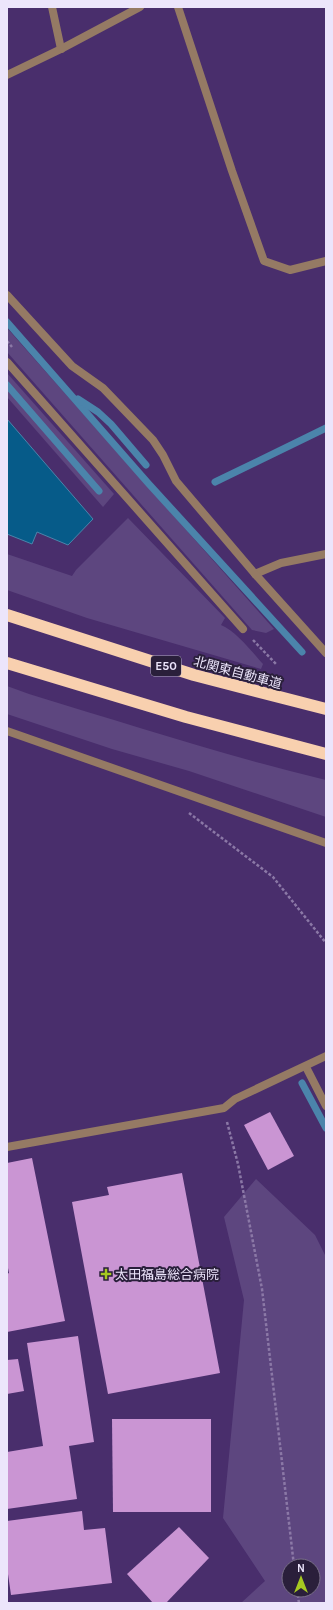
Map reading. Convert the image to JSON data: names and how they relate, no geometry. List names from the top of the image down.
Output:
{
  "streets": {
    "highway": ["E50", "北関東自動車道"]
  },
  "places": {
    "health": ["太田福島総合病院"]
  },
  "north": "top"
}
